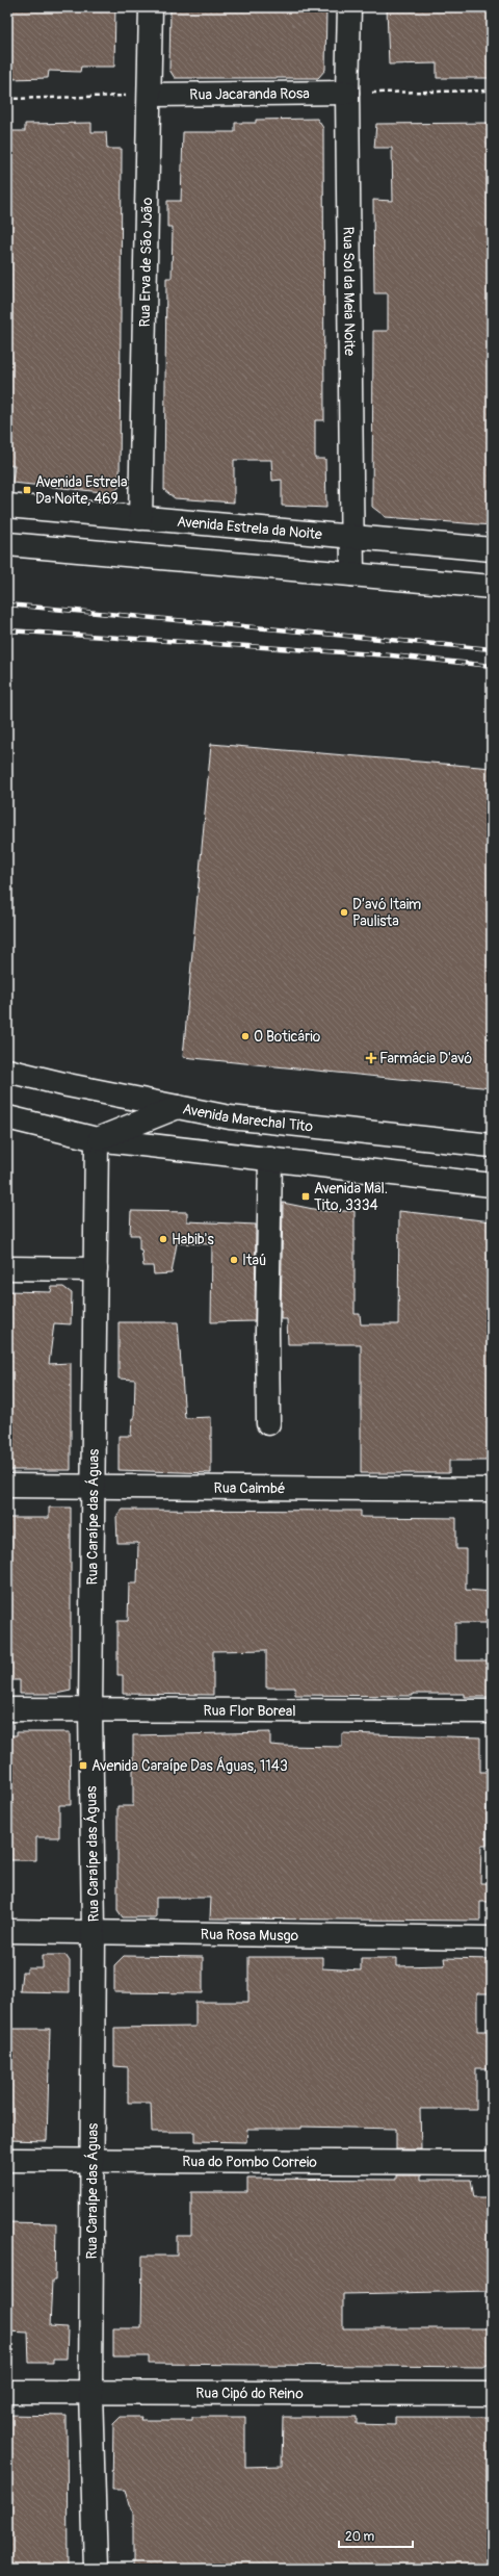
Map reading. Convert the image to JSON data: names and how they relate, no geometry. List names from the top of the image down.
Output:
{
  "streets": {
    "street": [
      "Rua Jacaranda Rosa",
      "Rua Erva de São João",
      "Rua Sol da Meia Noite",
      "Avenida Estrela da Noite",
      "Avenida Marechal Tito",
      "Rua Caimbé",
      "Rua Caraípe das Águas",
      "Rua Flor Boreal",
      "Rua Rosa Musgo",
      "Rua do Pombo Correio",
      "Rua Cipó do Reino"
    ]
  },
  "crossings": [
    ["Rua Jacaranda Rosa", "Rua Erva de São João"],
    ["Rua Jacaranda Rosa", "Rua Sol da Meia Noite"],
    ["Rua Erva de São João", "Avenida Estrela da Noite"],
    ["Rua Sol da Meia Noite", "Avenida Estrela da Noite"],
    ["Rua Caimbé", "Rua Caraípe das Águas"],
    ["Rua Caraípe das Águas", "Rua Flor Boreal"],
    ["Rua Caraípe das Águas", "Rua Rosa Musgo"],
    ["Rua Caraípe das Águas", "Rua do Pombo Correio"],
    ["Rua Caraípe das Águas", "Rua Cipó do Reino"]
  ],
  "places": {
    "transit": ["Avenida Estrela Da Noite, 469", "Avenida Mal. Tito, 3334", "Avenida Caraípe Das Águas, 1143"],
    "other": [
      "D’avó Itaim Paulista",
      "O Boticário",
      "Habib's",
      "Itaú"
    ],
    "health": ["Farmácia D'avó"]
  },
  "scale_bar": "20 m"
}
